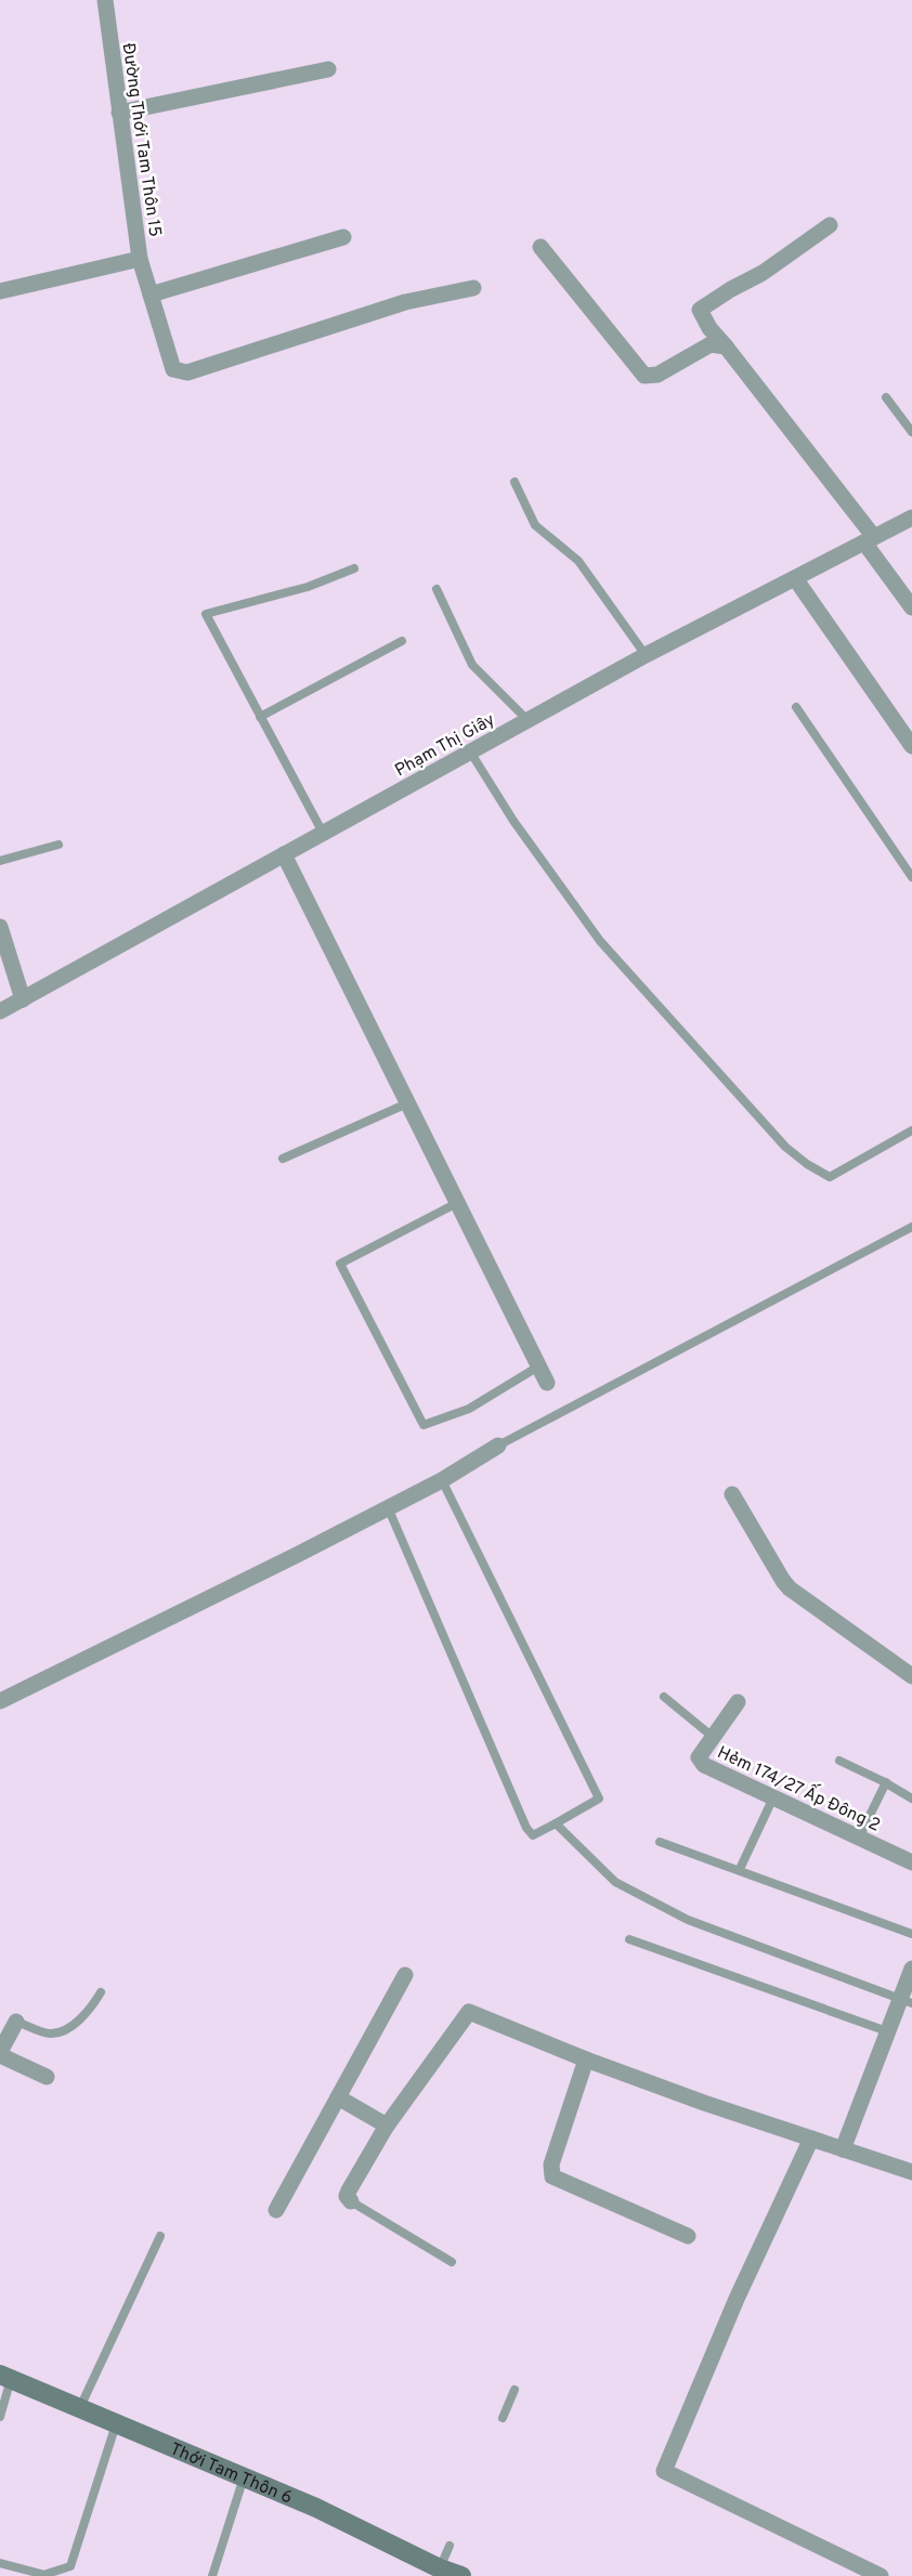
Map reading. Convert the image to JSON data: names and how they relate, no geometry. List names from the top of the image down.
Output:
{
  "streets": {
    "street": [
      "Đường Thới Tam Thôn 15",
      "Phạm Thị Giây",
      "Hẻm 174/27 Ấp Đông 2",
      "Thới Tam Thôn 6"
    ]
  }
}
